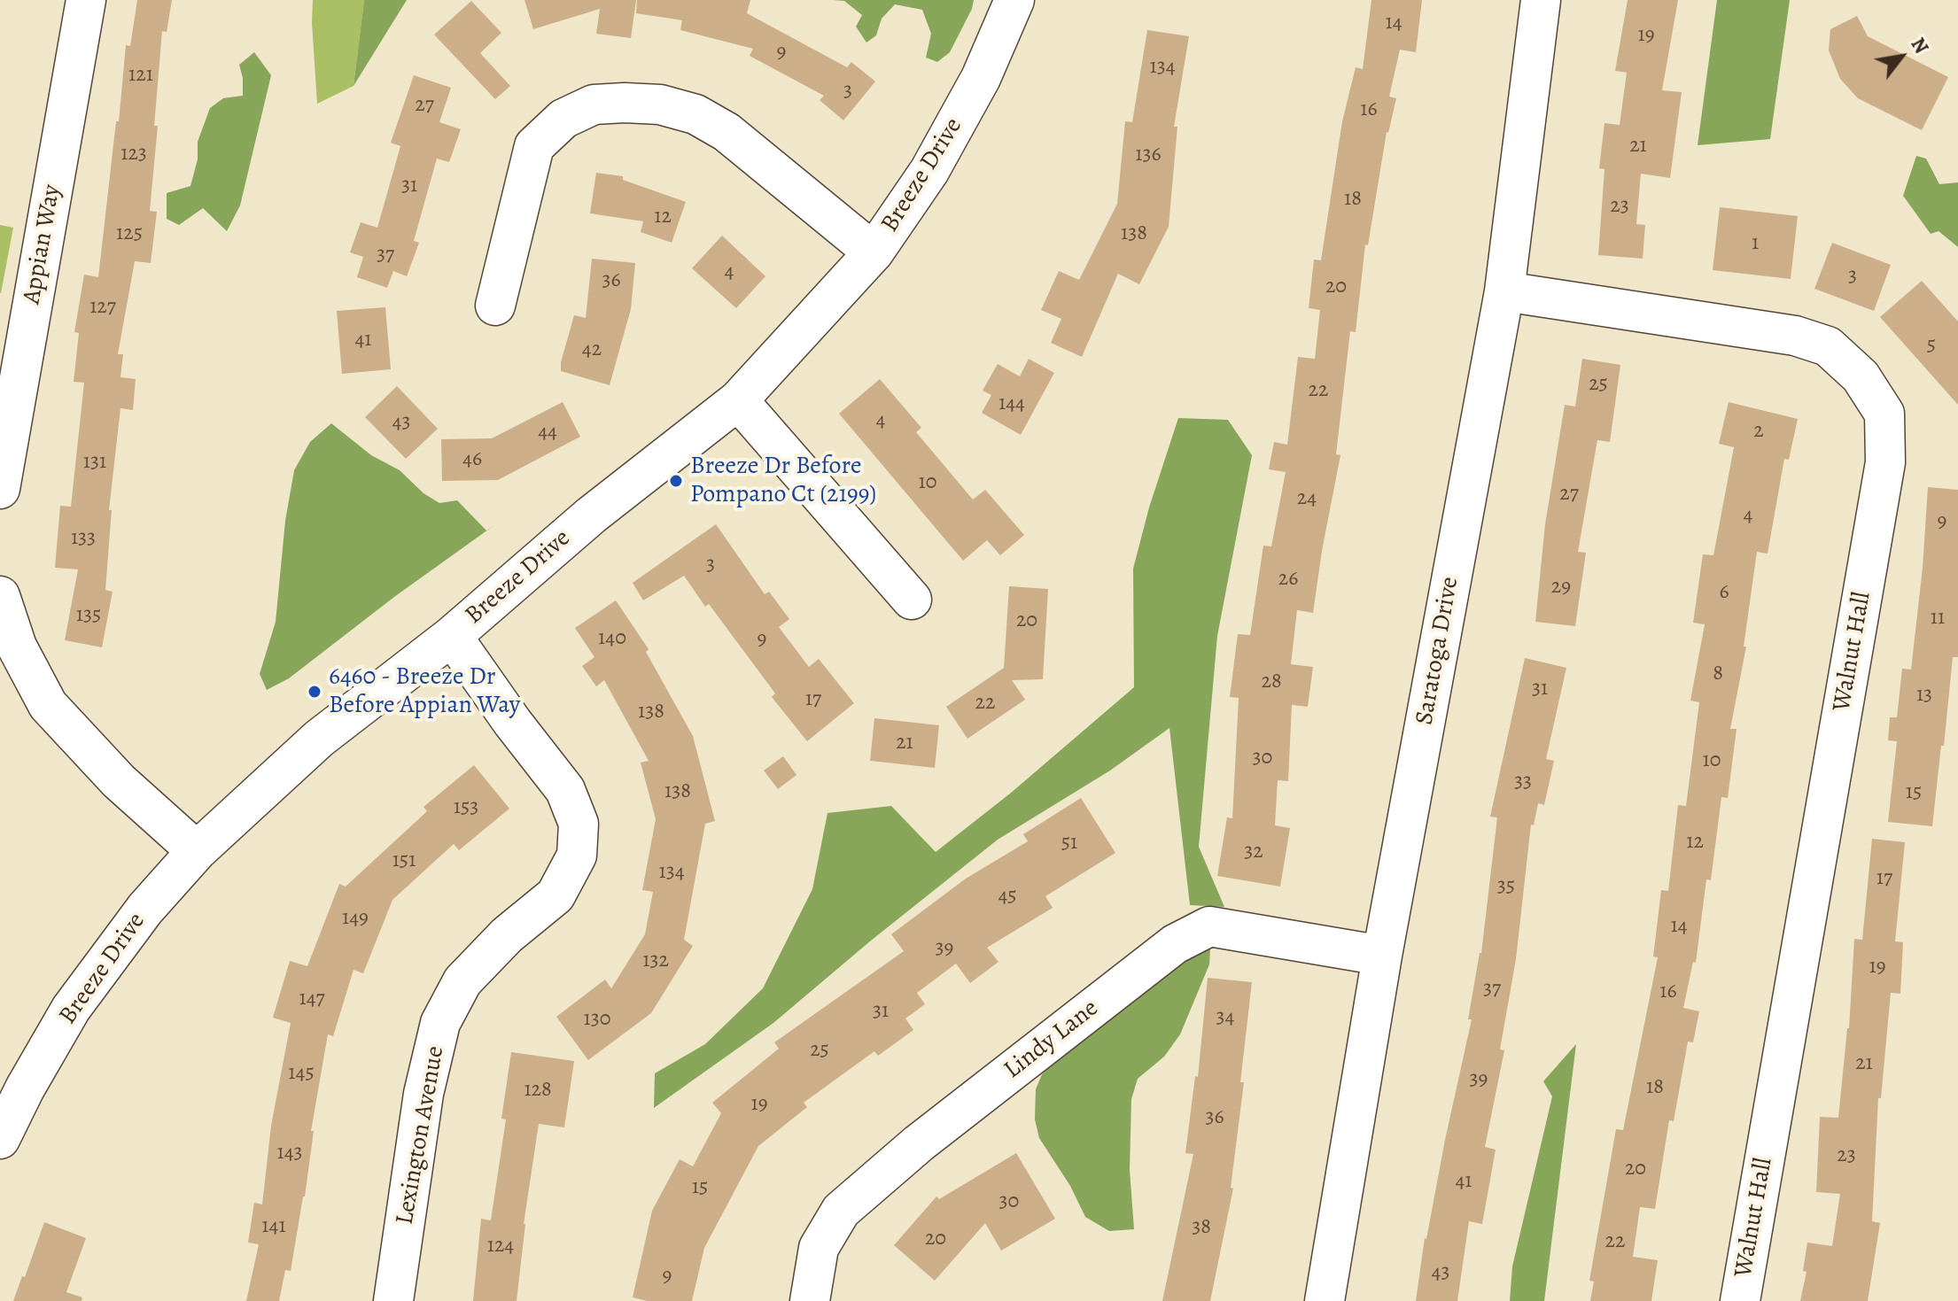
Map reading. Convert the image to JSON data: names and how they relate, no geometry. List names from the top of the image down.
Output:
{
  "streets": {
    "street": [
      "Breeze Drive",
      "Appian Way",
      "Saratoga Drive",
      "Walnut Hall",
      "Lindy Lane",
      "Lexington Avenue"
    ]
  },
  "crossings": [
    ["Breeze Drive", "Lexington Avenue"],
    ["Saratoga Drive", "Walnut Hall"],
    ["Saratoga Drive", "Lindy Lane"]
  ],
  "places": ["Breeze Dr Before Pompano Ct (2199)", "6460 - Breeze Dr Before Appian Way"],
  "house_numbers": [
    "14",
    "19",
    "9",
    "134",
    "121",
    "3",
    "27",
    "16",
    "21",
    "123",
    "136",
    "31",
    "18",
    "23",
    "12",
    "125",
    "138",
    "1",
    "37",
    "4",
    "3",
    "36",
    "20",
    "127",
    "41",
    "5",
    "42",
    "25",
    "22",
    "144",
    "4",
    "43",
    "2",
    "44",
    "46",
    "131",
    "10",
    "27",
    "24",
    "4",
    "9",
    "133",
    "3",
    "26",
    "29",
    "6",
    "135",
    "11",
    "20",
    "140",
    "9",
    "8",
    "28",
    "31",
    "13",
    "17",
    "22",
    "138",
    "21",
    "30",
    "10",
    "33",
    "138",
    "15",
    "153",
    "12",
    "51",
    "32",
    "151",
    "134",
    "17",
    "35",
    "45",
    "149",
    "14",
    "39",
    "132",
    "19",
    "37",
    "16",
    "147",
    "31",
    "34",
    "130",
    "25",
    "21",
    "145",
    "39",
    "18",
    "128",
    "19",
    "36",
    "143",
    "23",
    "20",
    "41",
    "15",
    "30",
    "141",
    "38",
    "20",
    "22",
    "124",
    "43",
    "9"
  ],
  "north": "top right"
}
